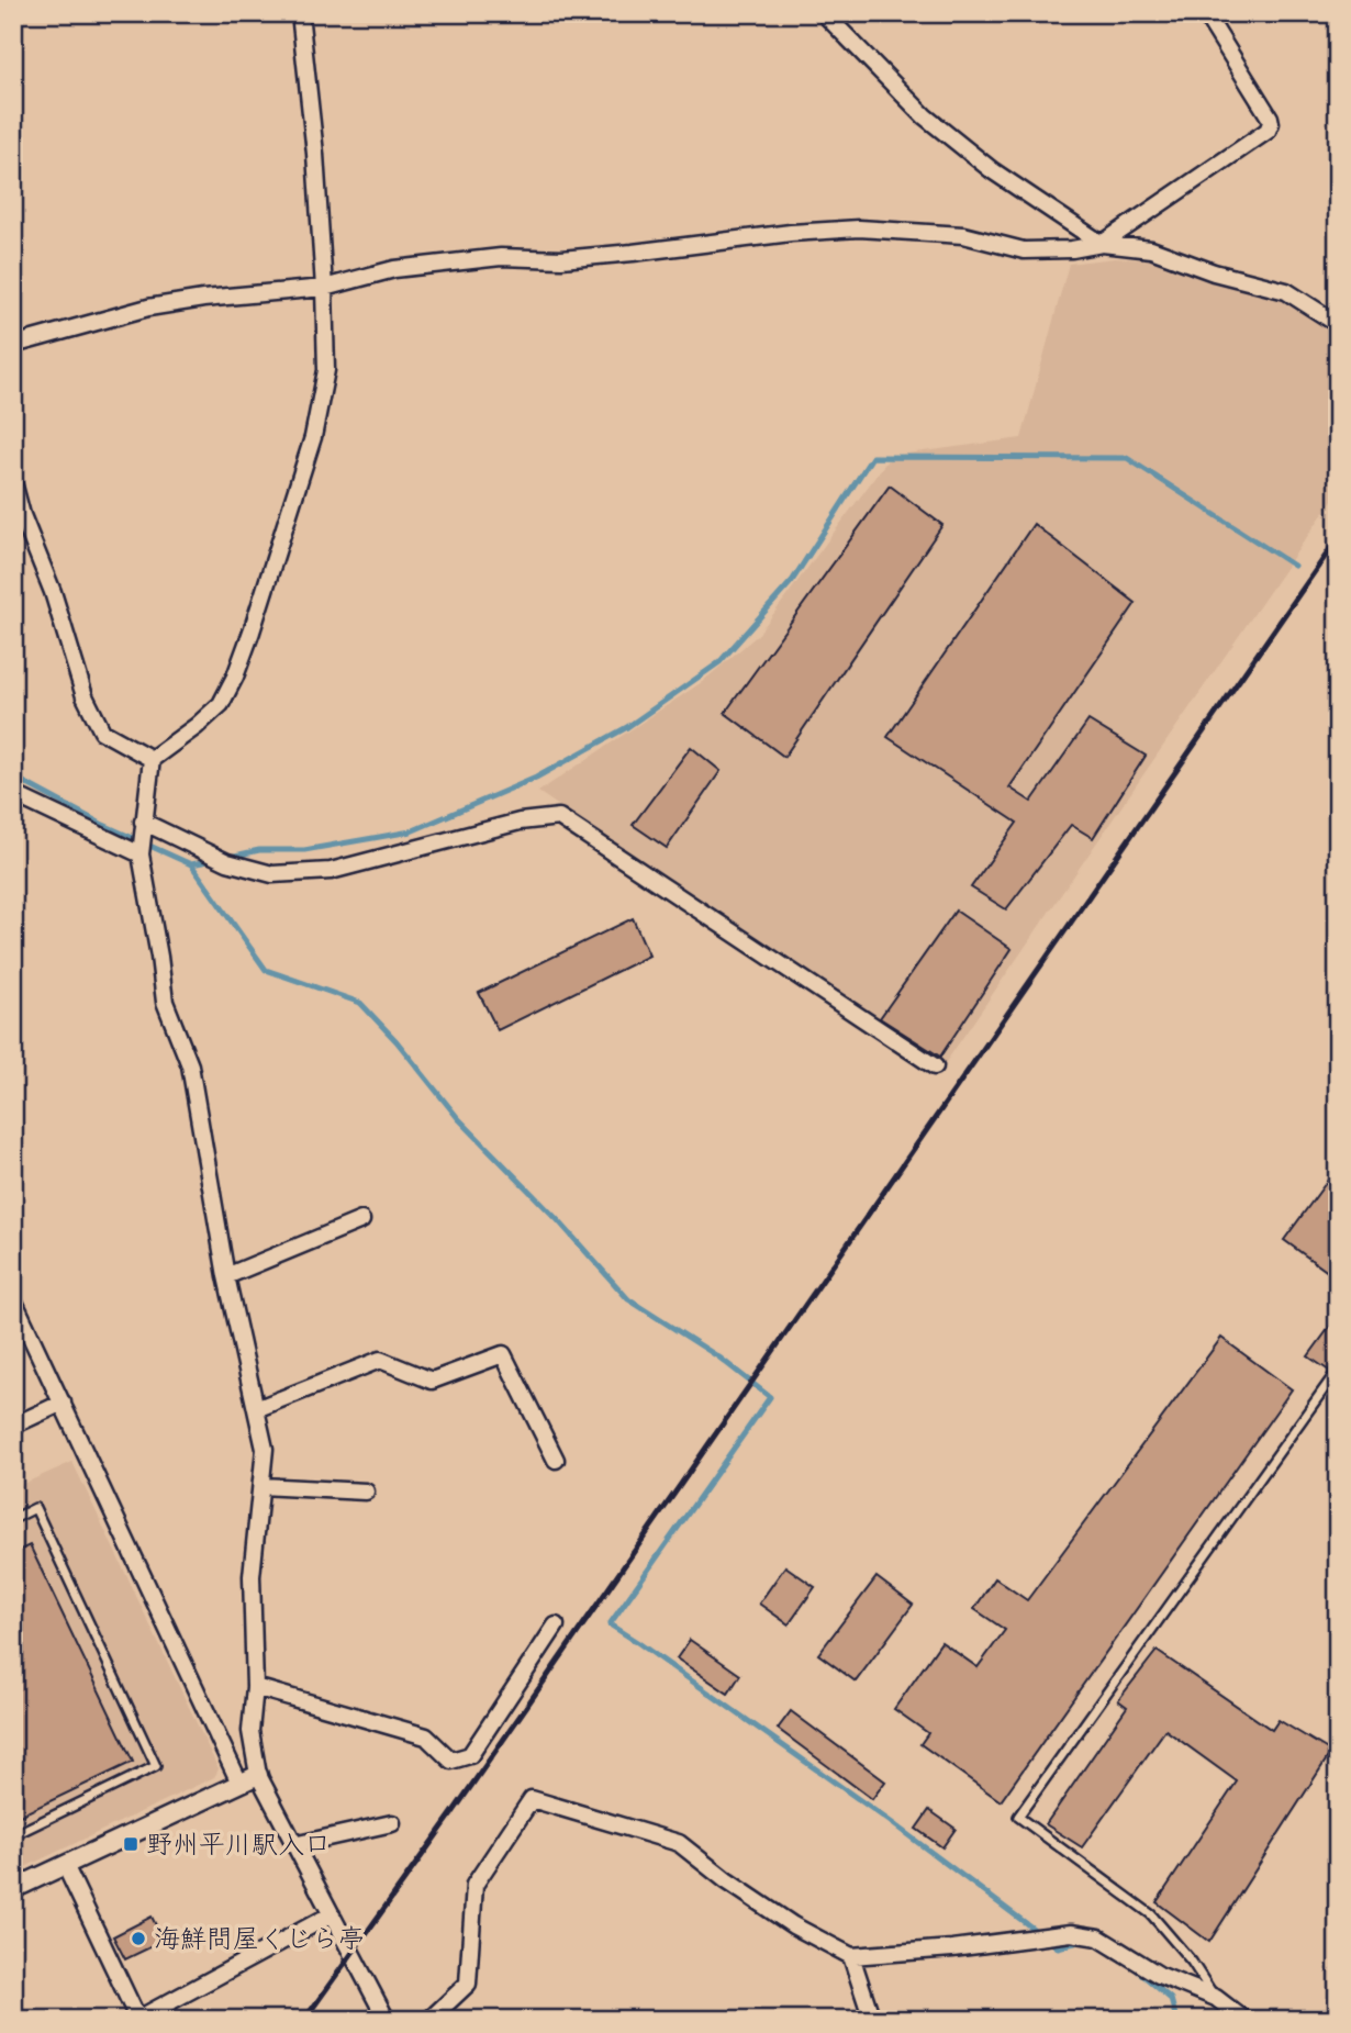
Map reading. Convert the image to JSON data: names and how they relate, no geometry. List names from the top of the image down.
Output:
{
  "places": {
    "transit": ["野州平川駅入口"],
    "other": ["海鮮問屋くじら亭"]
  }
}
